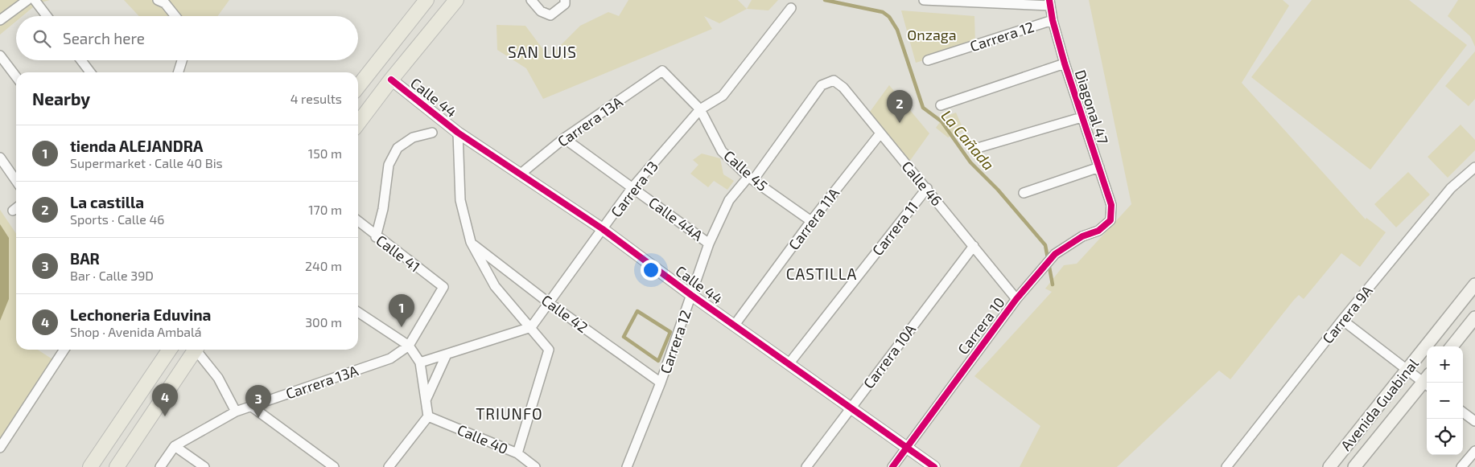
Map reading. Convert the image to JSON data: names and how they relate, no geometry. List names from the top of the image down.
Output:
{
  "streets": {
    "main road": ["Avenida Guabinal"],
    "street": [
      "Carrera 12",
      "Calle 44",
      "Diagonal 47",
      "Carrera 13A",
      "Calle 45",
      "Calle 46",
      "Carrera 13",
      "Calle 44A",
      "Carrera 11A",
      "Carrera 11",
      "Calle 41",
      "Calle 42",
      "Carrera 9A",
      "Carrera 10",
      "Carrera 10A",
      "Calle 40"
    ]
  },
  "crossings": [
    ["Carrera 12", "Calle 44"],
    ["Carrera 12", "Diagonal 47"],
    ["Carrera 12", "Calle 45"],
    ["Carrera 12", "Calle 46"],
    ["Carrera 12", "Calle 44A"],
    ["Carrera 12", "Calle 42"],
    ["Calle 44", "Carrera 13A"],
    ["Calle 44", "Carrera 13"],
    ["Calle 44", "Carrera 11A"],
    ["Calle 44", "Carrera 11"],
    ["Calle 44", "Carrera 10"],
    ["Calle 44", "Carrera 10A"],
    ["Diagonal 47", "Carrera 10"],
    ["Carrera 13A", "Calle 45"],
    ["Carrera 13A", "Calle 44A"],
    ["Carrera 13A", "Calle 41"],
    ["Calle 45", "Carrera 13"],
    ["Calle 45", "Carrera 11A"],
    ["Calle 46", "Carrera 11A"],
    ["Calle 46", "Carrera 11"],
    ["Calle 46", "Carrera 10"],
    ["Calle 46", "Carrera 10A"],
    ["Carrera 13", "Calle 44A"],
    ["Carrera 13", "Calle 42"]
  ],
  "districts": ["SAN LUIS", "CASTILLA", "TRIUNFO"],
  "water": ["La Cañada"],
  "parks": ["Onzaga"],
  "page": {
    "search": "Search here",
    "heading": ["Nearby", "4 results"],
    "pins": [
      "2",
      "1",
      "4",
      "3"
    ],
    "list": [
      {
        "mark": "1",
        "name": "tienda ALEJANDRA",
        "note": "Supermarket · Calle 40 Bis",
        "value": "150 m"
      },
      {
        "mark": "2",
        "name": "La castilla",
        "note": "Sports · Calle 46",
        "value": "170 m"
      },
      {
        "mark": "3",
        "name": "BAR",
        "note": "Bar · Calle 39D",
        "value": "240 m"
      },
      {
        "mark": "4",
        "name": "Lechoneria Eduvina",
        "note": "Shop · Avenida Ambalá",
        "value": "300 m"
      }
    ],
    "map_buttons": ["+", "−"]
  }
}
